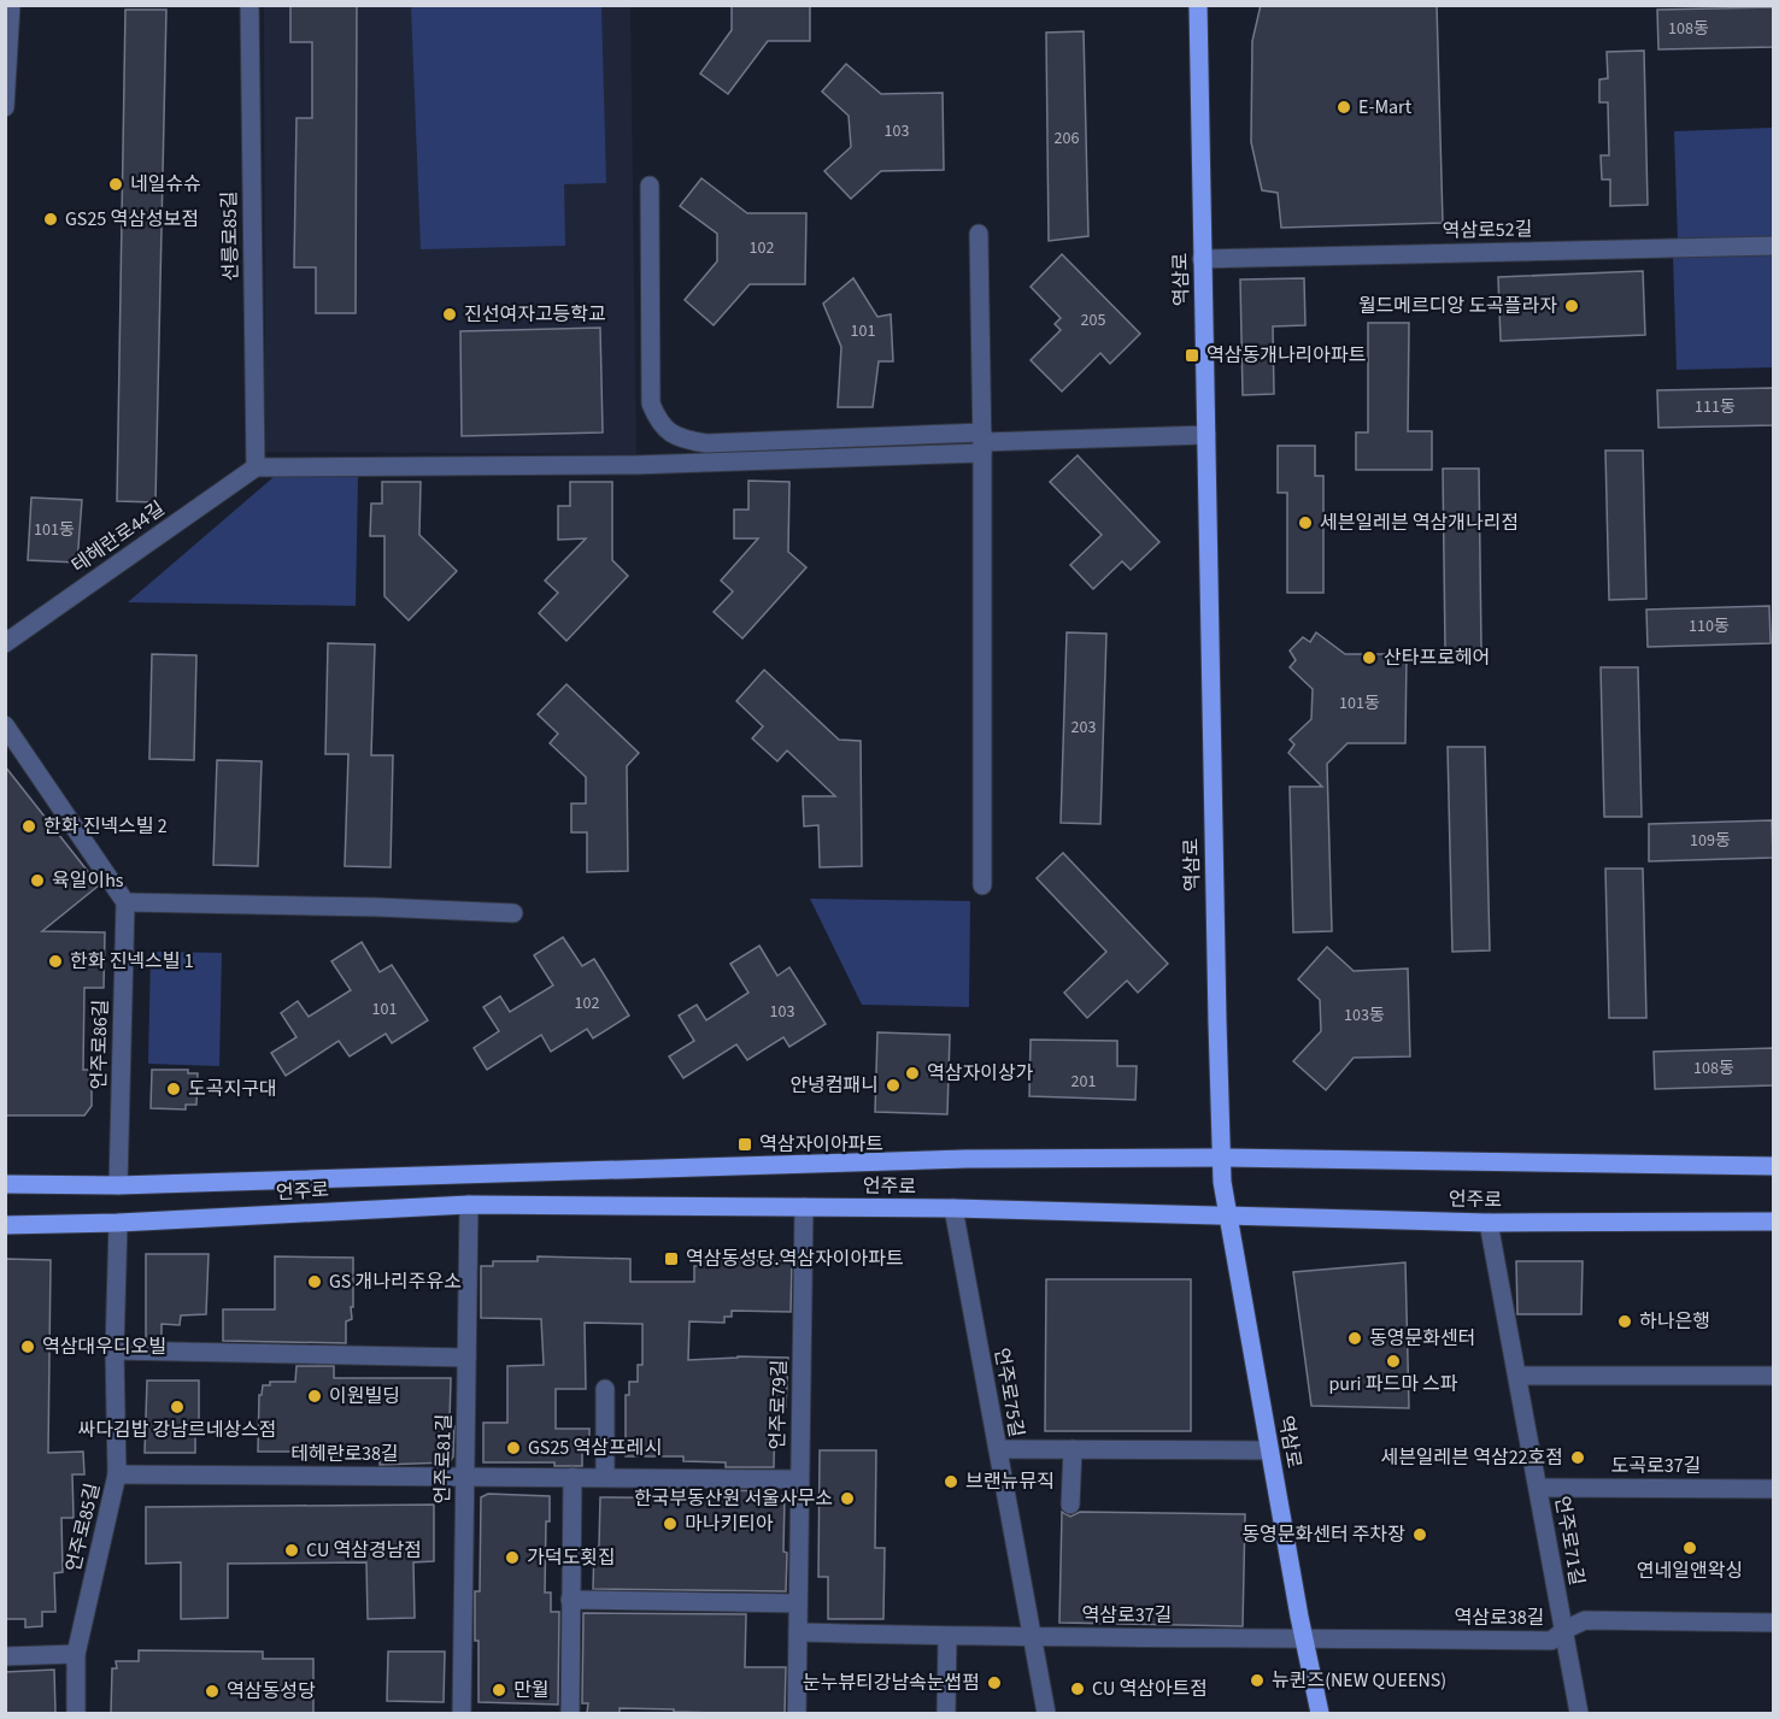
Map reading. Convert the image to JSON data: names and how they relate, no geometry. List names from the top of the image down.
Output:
{
  "streets": {
    "main road": ["역삼로", "언주로"],
    "street": [
      "역삼로52길",
      "선릉로85길",
      "테헤란로44길",
      "언주로86길",
      "언주로75길",
      "언주로79길",
      "테헤란로38길",
      "언주로81길",
      "도곡로37길",
      "언주로85길",
      "언주로71길",
      "역삼로37길",
      "역삼로38길"
    ]
  },
  "crossings": [
    ["역삼로52길", "역삼로"],
    ["선릉로85길", "테헤란로44길"],
    ["역삼로", "언주로"],
    ["역삼로", "역삼로37길"],
    ["역삼로", "역삼로38길"],
    ["언주로86길", "언주로"],
    ["언주로", "언주로75길"],
    ["언주로", "언주로79길"],
    ["언주로", "언주로81길"],
    ["언주로", "언주로85길"],
    ["언주로", "언주로71길"],
    ["언주로75길", "역삼로37길"],
    ["언주로79길", "테헤란로38길"],
    ["언주로79길", "역삼로37길"],
    ["테헤란로38길", "언주로81길"],
    ["테헤란로38길", "언주로85길"],
    ["도곡로37길", "언주로71길"],
    ["언주로71길", "역삼로38길"],
    ["역삼로37길", "역삼로38길"]
  ],
  "places": {
    "other": [
      "E-Mart",
      "네일슈슈",
      "GS25 역삼성보점",
      "월드메르디앙 도곡플라자",
      "진선여자고등학교",
      "세븐일레븐 역삼개나리점",
      "산타프로헤어",
      "한화 진넥스빌 2",
      "육일이hs",
      "한화 진넥스빌 1",
      "역삼자이상가",
      "안녕컴패니",
      "도곡지구대",
      "GS 개나리주유소",
      "하나은행",
      "동영문화센터",
      "역삼대우디오빌",
      "puri 파드마 스파",
      "이원빌딩",
      "싸다김밥 강남르네상스점",
      "GS25 역삼프레시",
      "세븐일레븐 역삼22호점",
      "브랜뉴뮤직",
      "한국부동산원 서울사무소",
      "마나키티아",
      "동영문화센터 주차장",
      "연네일앤왁싱",
      "CU 역삼경남점",
      "가덕도횟집",
      "뉴퀸즈(NEW QUEENS)",
      "눈누뷰티강남속눈썹펌",
      "CU 역삼아트점",
      "만월",
      "역삼동성당"
    ],
    "transit": ["역삼동개나리아파트", "역삼자이아파트", "역삼동성당.역삼자이아파트"]
  },
  "house_numbers": [
    "108동",
    "103",
    "206",
    "102",
    "205",
    "101",
    "111동",
    "101동",
    "110동",
    "101동",
    "203",
    "109동",
    "102",
    "101",
    "103",
    "103동",
    "108동",
    "201"
  ]
}
